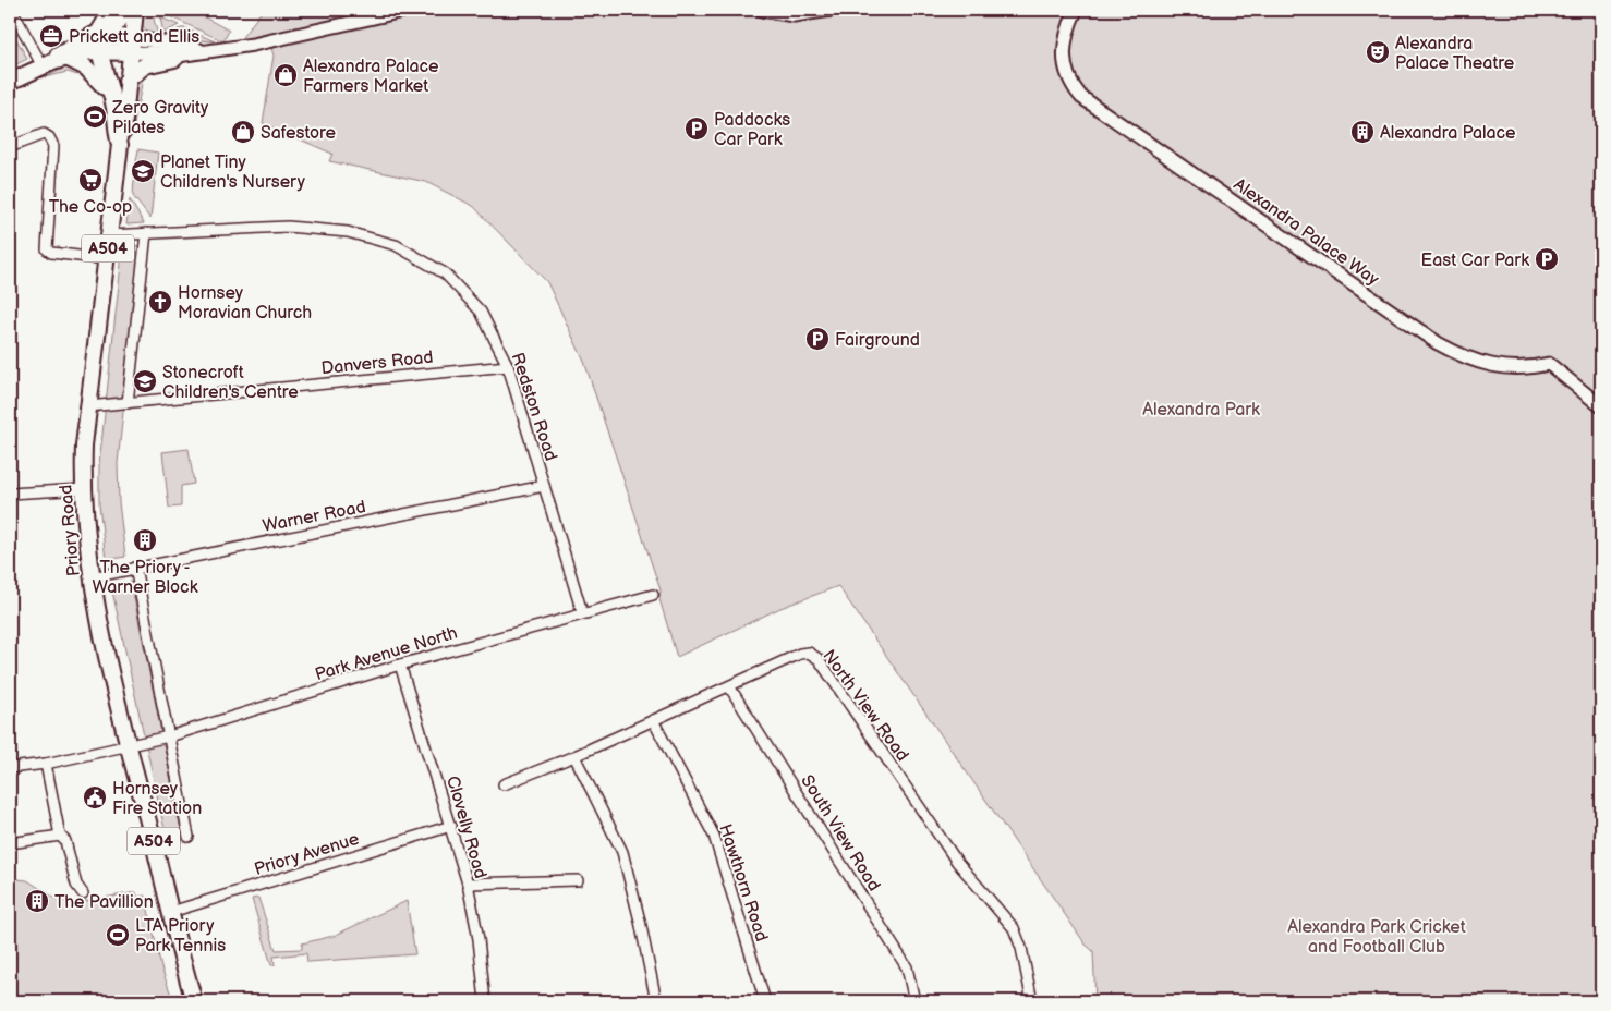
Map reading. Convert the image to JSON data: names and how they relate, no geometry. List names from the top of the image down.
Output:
{
  "streets": {
    "main road": ["A504", "Priory Road"],
    "street": [
      "Alexandra Palace Way",
      "Danvers Road",
      "Redston Road",
      "Warner Road",
      "Park Avenue North",
      "North View Road",
      "Clovelly Road",
      "South View Road",
      "Priory Avenue",
      "Hawthorn Road"
    ]
  },
  "crossings": [
    ["A504", "Priory Road"],
    ["Danvers Road", "Redston Road"],
    ["Danvers Road", "Priory Road"],
    ["Redston Road", "Warner Road"],
    ["Redston Road", "Priory Road"],
    ["Redston Road", "Park Avenue North"],
    ["Warner Road", "Priory Road"],
    ["Priory Road", "Park Avenue North"],
    ["Priory Road", "Priory Avenue"],
    ["Park Avenue North", "Clovelly Road"],
    ["North View Road", "South View Road"],
    ["North View Road", "Hawthorn Road"],
    ["Clovelly Road", "Priory Avenue"]
  ],
  "parks": ["Alexandra Park", "Alexandra Park Cricket and Football Club"],
  "places": {
    "office": ["Prickett and Ellis"],
    "theatre": ["Alexandra Palace Theatre"],
    "shop": ["Alexandra Palace Farmers Market", "Safestore"],
    "sports": ["Zero Gravity Pilates", "LTA Priory Park Tennis"],
    "parking": ["Paddocks Car Park", "East Car Park", "Fairground"],
    "building": ["Alexandra Palace", "The Priory - Warner Block", "The Pavillion"],
    "school or university": ["Planet Tiny Children's Nursery", "Stonecroft Children's Centre"],
    "supermarket": ["The Co-op"],
    "church": ["Hornsey Moravian Church"],
    "public building": ["Hornsey Fire Station"]
  }
}
